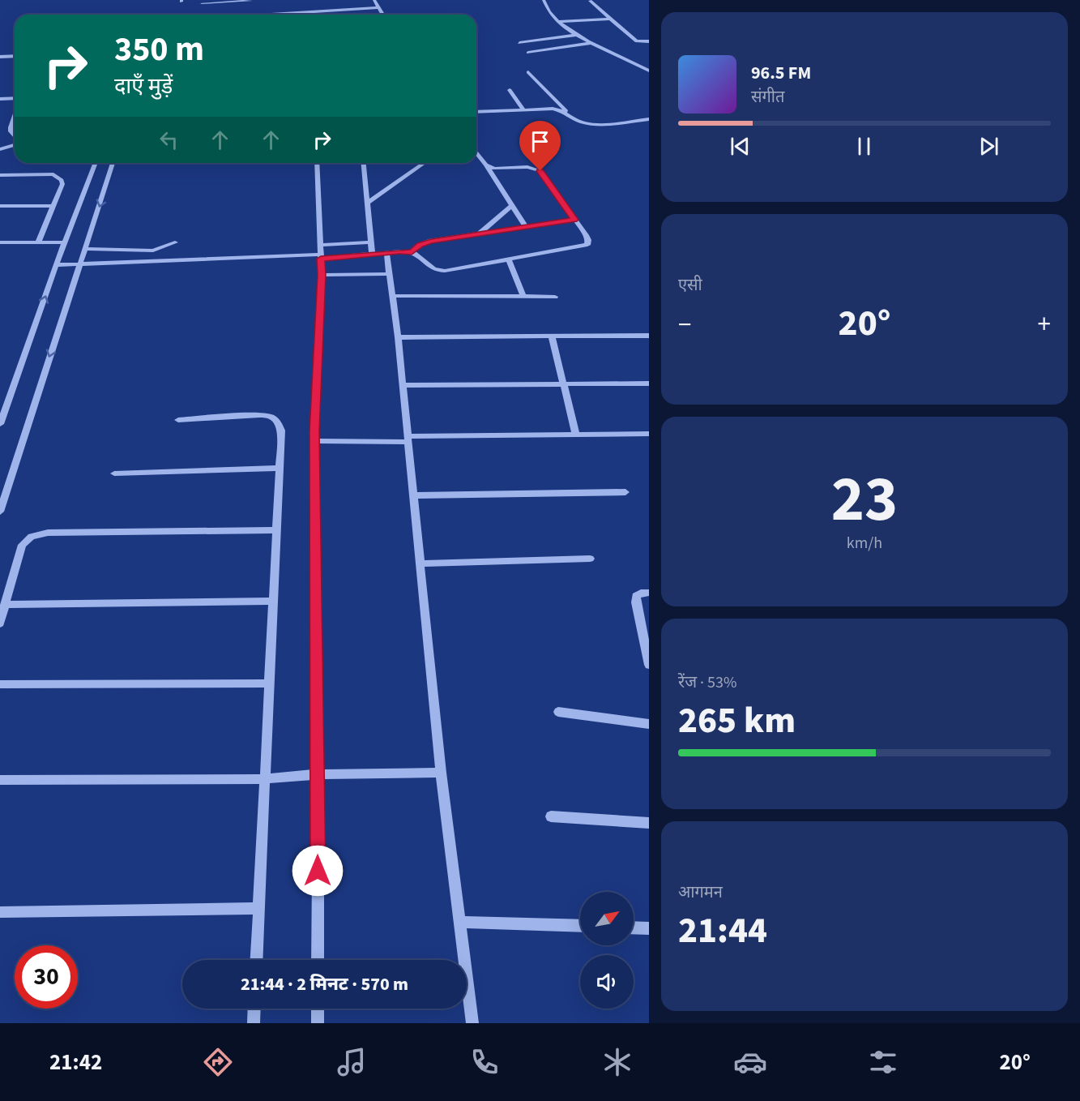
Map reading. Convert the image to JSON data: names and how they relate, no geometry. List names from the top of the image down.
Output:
{
  "north": "top right",
  "page": {
    "turn": ["350 m", "दाएँ मुड़ें"],
    "song": ["96.5 FM", "संगीत"],
    "tile": [
      "एसी",
      ["23", "km/h"],
      ["रेंज · 53%", "265 km"],
      ["आगमन", "21:44"]
    ],
    "heat": ["−", "20°", "+"],
    "limit": "30",
    "trip": "21:44 · 2 मिनट · 570 m",
    "tabs": ["21:42", "20°"]
  }
}
